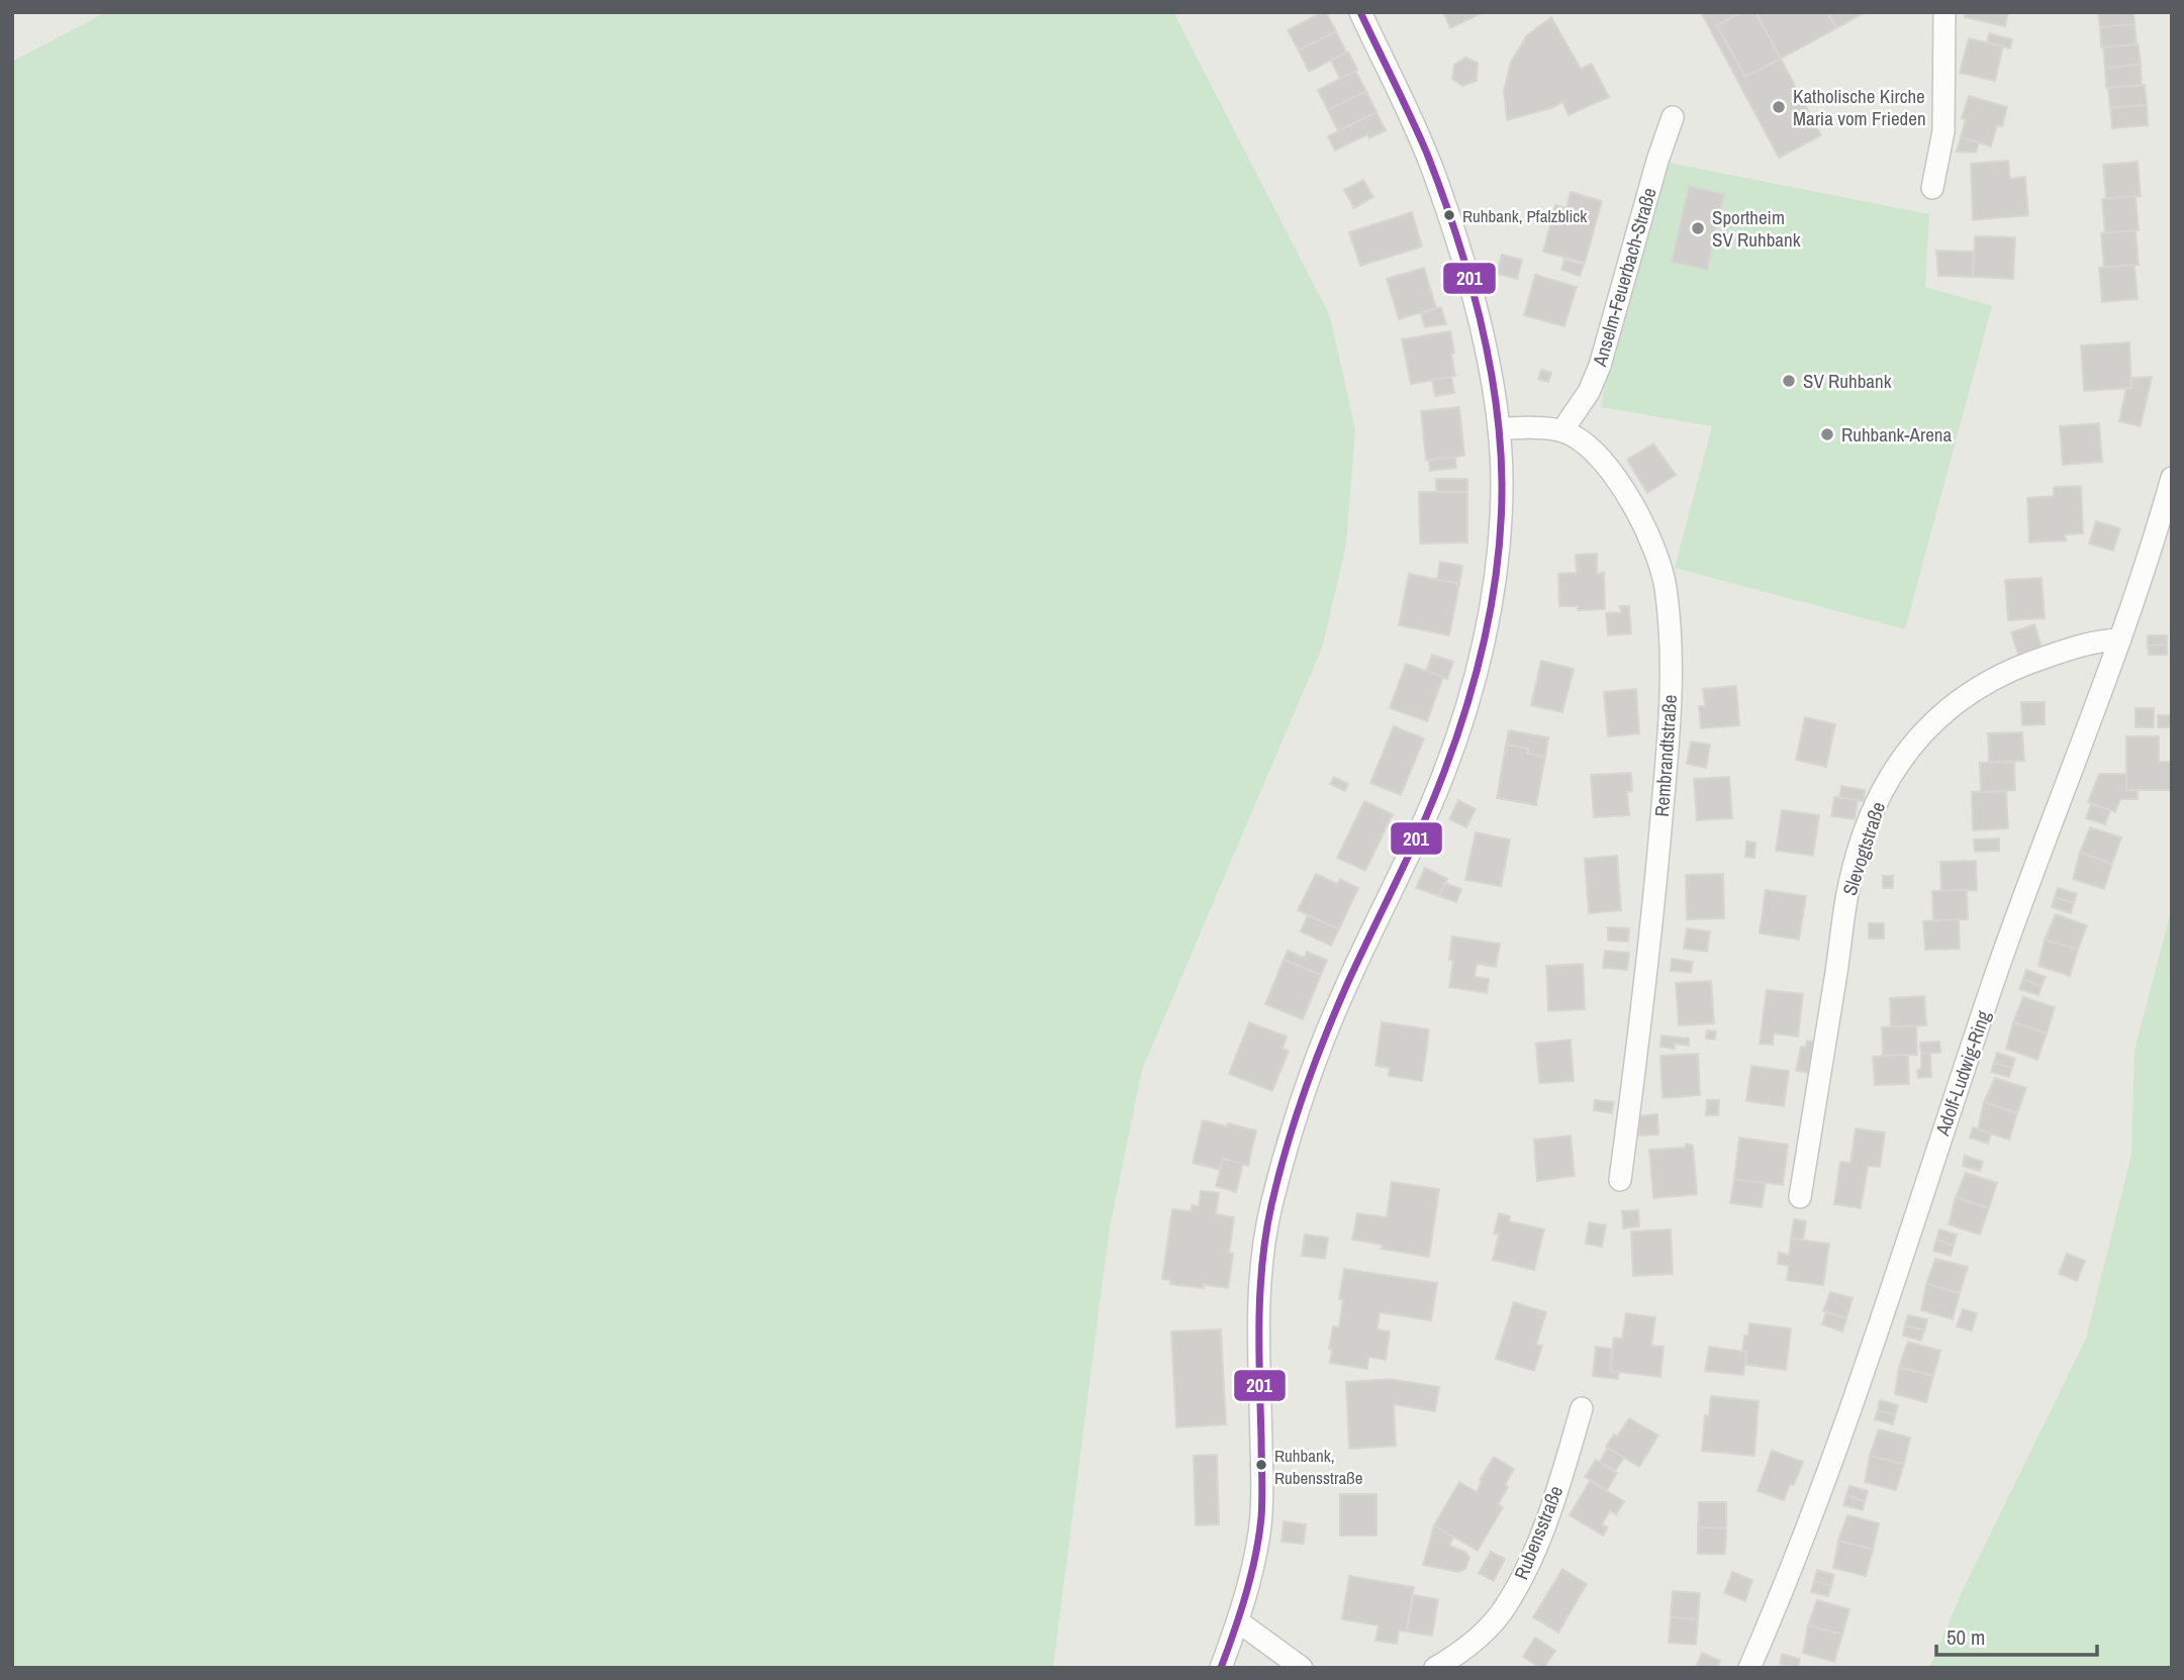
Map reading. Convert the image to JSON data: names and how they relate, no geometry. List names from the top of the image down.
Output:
{
  "streets": {
    "street": [
      "Anselm-Feuerbach-Straße",
      "Rembrandtstraße",
      "Slevogtstraße",
      "Adolf-Ludwig-Ring",
      "Rubensstraße"
    ]
  },
  "crossings": [
    ["Anselm-Feuerbach-Straße", "Rembrandtstraße"],
    ["Slevogtstraße", "Adolf-Ludwig-Ring"]
  ],
  "places": [
    "Katholische Kirche Maria vom Frieden",
    "Ruhbank, Pfalzblick",
    "Sportheim SV Ruhbank",
    "SV Ruhbank",
    "Ruhbank-Arena",
    "Ruhbank, Rubensstraße"
  ],
  "lines": ["transit line 201"],
  "scale_bar": "50 m"
}
